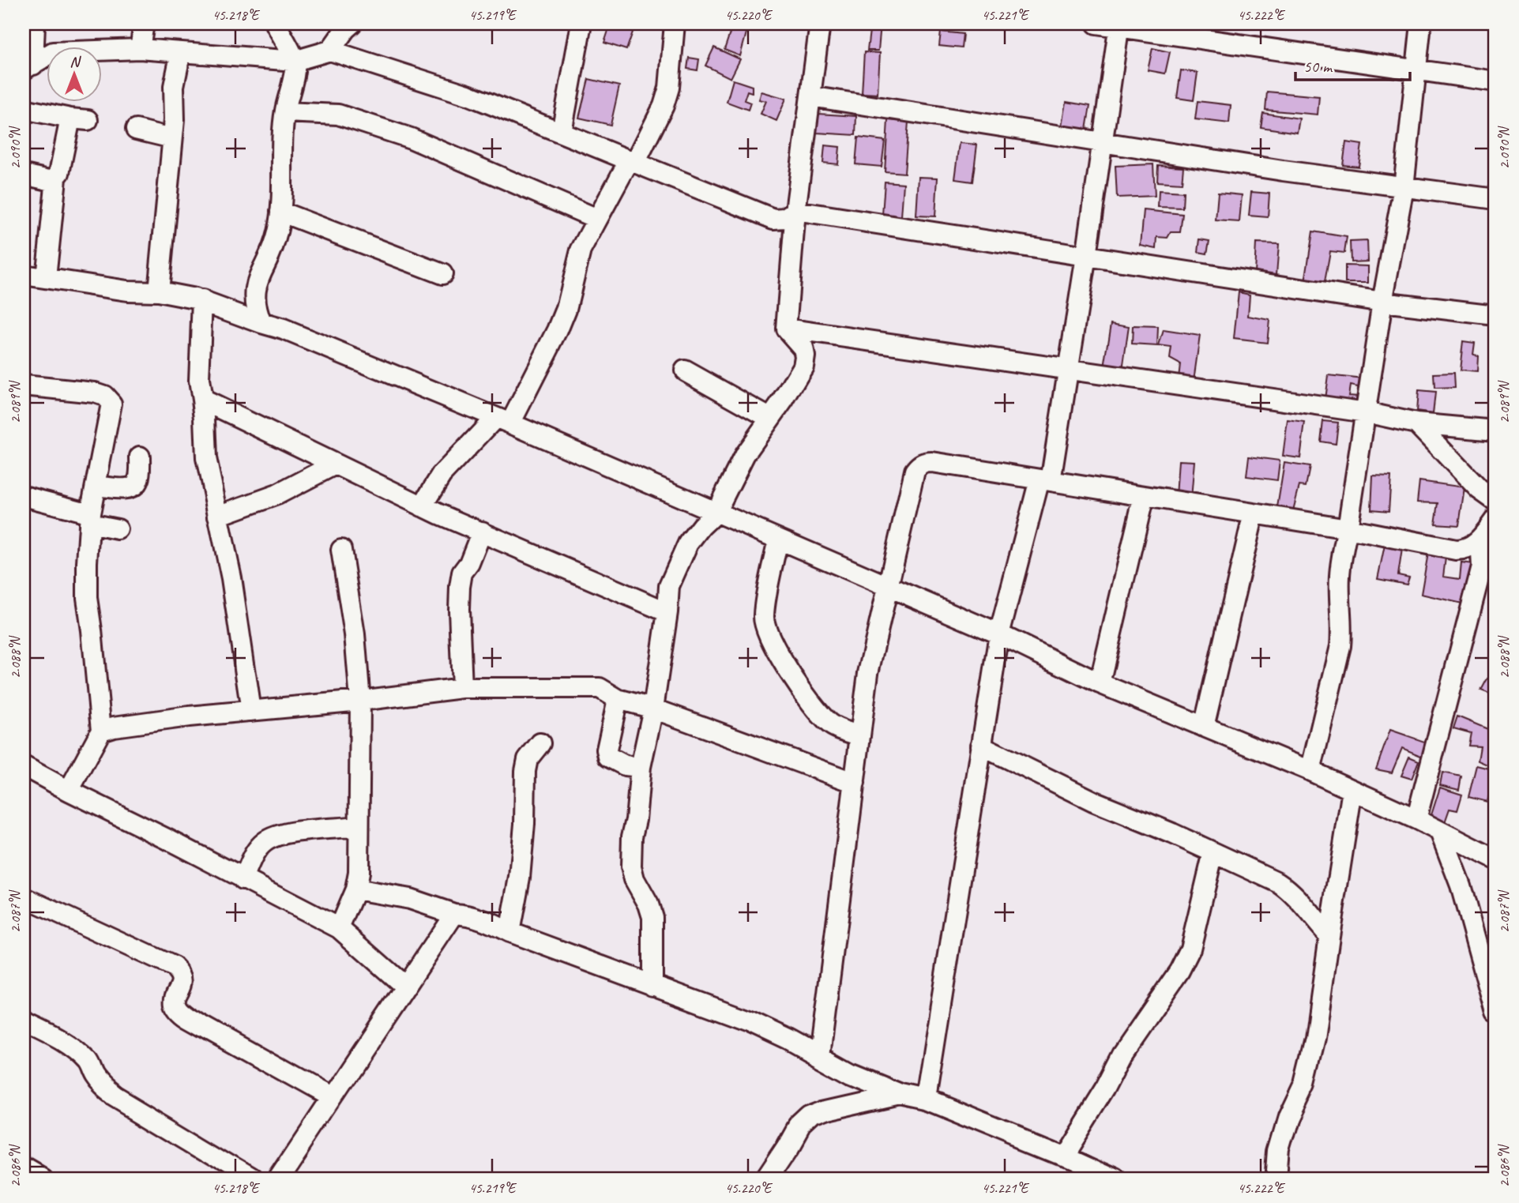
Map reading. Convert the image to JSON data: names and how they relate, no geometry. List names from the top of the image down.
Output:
{
  "scale_bar": "50 m",
  "north": "top",
  "coordinates": [
    "45.218°E",
    "45.219°E",
    "45.220°E",
    "45.221°E",
    "45.222°E",
    "2.090°N",
    "2.089°N",
    "2.088°N",
    "2.087°N",
    "2.086°N"
  ]
}
